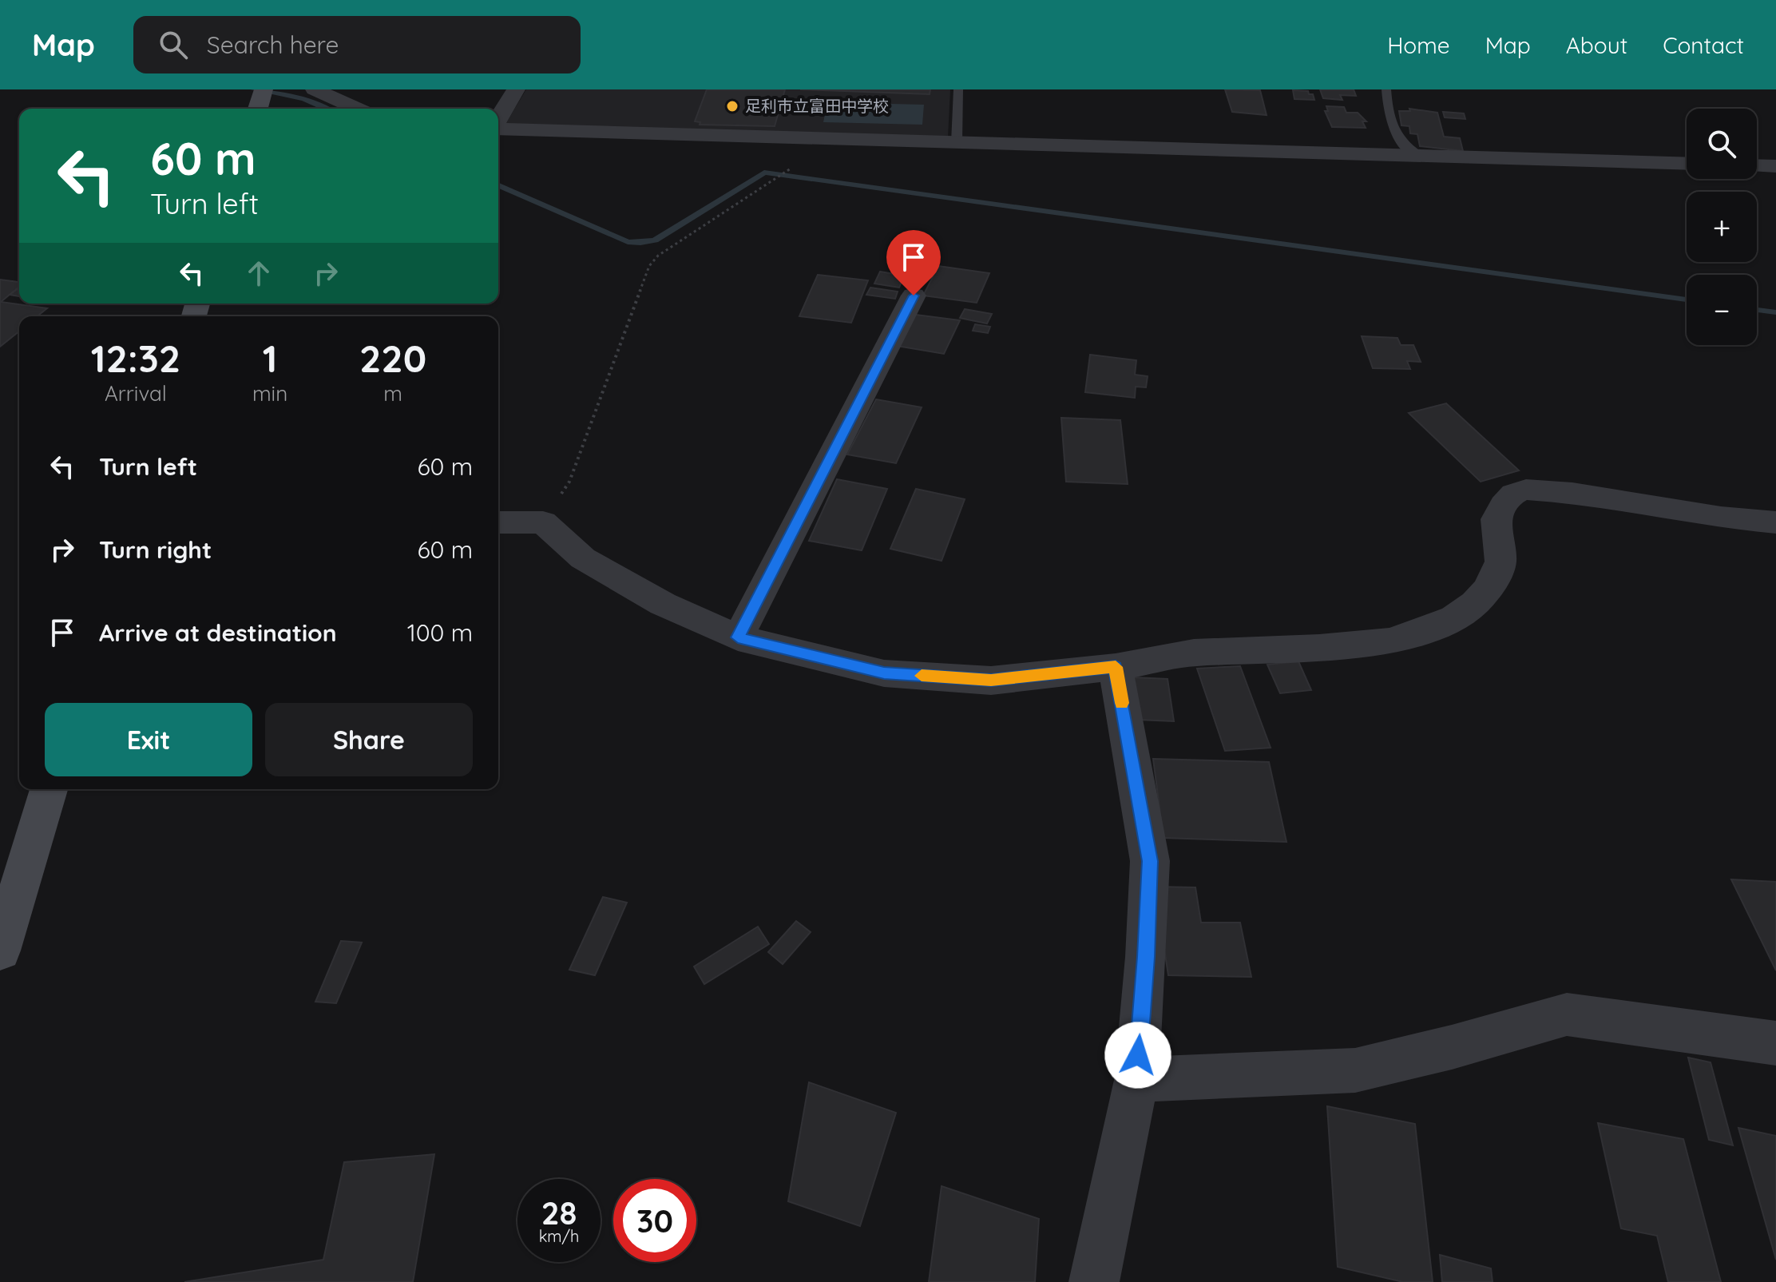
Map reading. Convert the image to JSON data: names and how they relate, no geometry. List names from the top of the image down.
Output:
{
  "places": ["足利市立富田中学校"],
  "page": {
    "header": "Map",
    "search": "Search here",
    "nav": [
      "Home",
      "Map",
      "About",
      "Contact"
    ],
    "map_buttons": ["+", "−"],
    "turn": ["60 m", "Turn left"],
    "eta": [
      "12:32",
      "Arrival",
      "1",
      "min",
      "220",
      "m"
    ],
    "list": [
      {
        "name": "Turn left",
        "value": "60 m"
      },
      {
        "name": "Turn right",
        "value": "60 m"
      },
      {
        "name": "Arrive at destination",
        "value": "100 m"
      }
    ],
    "buttons": ["Exit", "Share"],
    "speed": "28 km/h",
    "limit": "30"
  }
}
